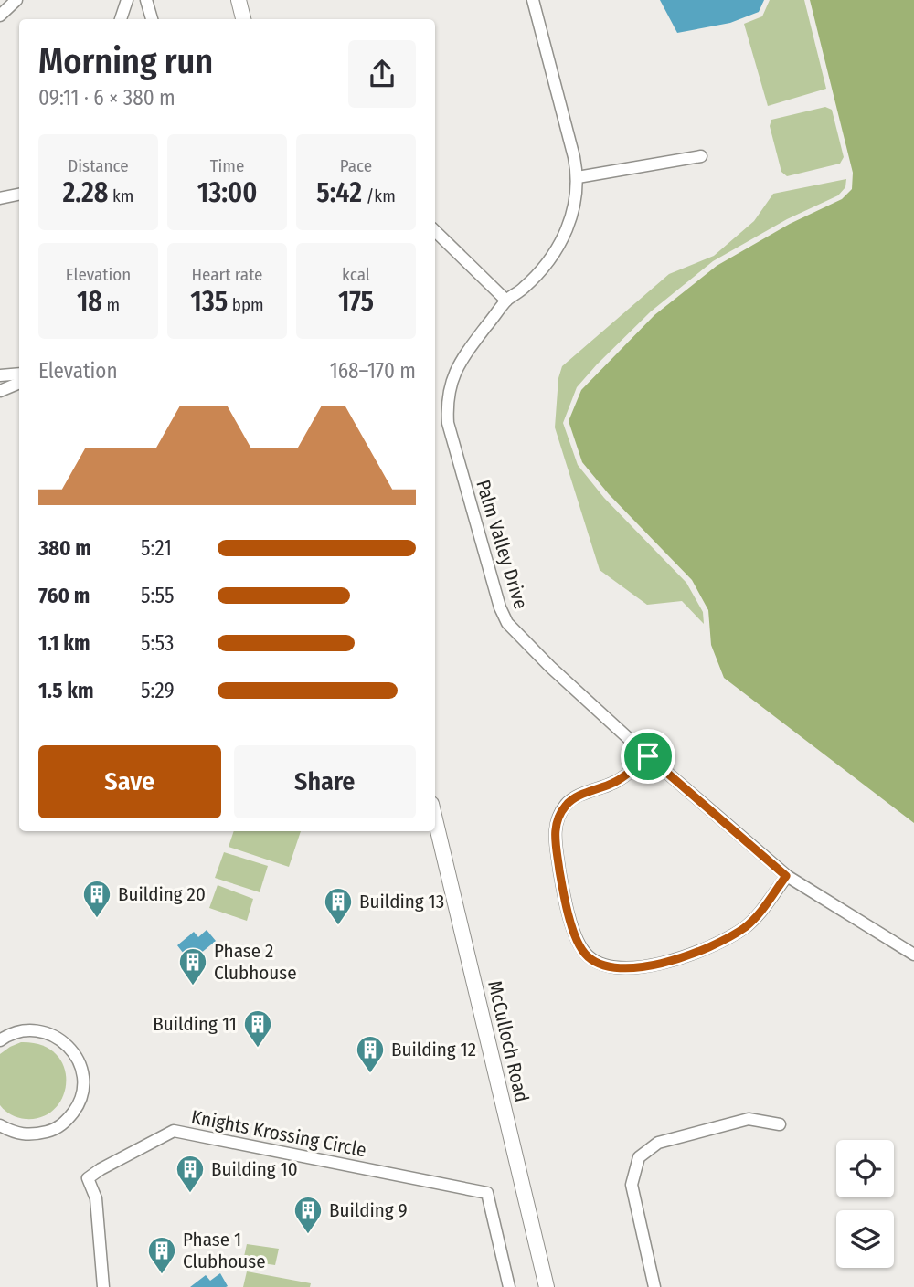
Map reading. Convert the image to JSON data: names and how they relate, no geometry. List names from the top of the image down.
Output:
{
  "streets": {
    "street": ["Palm Valley Drive", "McCulloch Road", "Knights Krossing Circle"]
  },
  "places": {
    "building": [
      "Building 20",
      "Building 13",
      "Phase 2 Clubhouse",
      "Building 11",
      "Building 12",
      "Building 10",
      "Building 9",
      "Phase 1 Clubhouse"
    ]
  },
  "page": {
    "heading": ["Morning run", "09:11 · 6 × 380 m"],
    "stats": [
      ["Distance", "2.28 km"],
      ["Time", "13:00"],
      ["Pace", "5:42 /km"],
      ["Elevation", "18 m"],
      ["Heart rate", "135 bpm"],
      ["kcal", "175"]
    ],
    "chart": ["Elevation", "168–170 m"],
    "list": [
      {
        "name": "380 m",
        "note": "5:21"
      },
      {
        "name": "760 m",
        "note": "5:55"
      },
      {
        "name": "1.1 km",
        "note": "5:53"
      },
      {
        "name": "1.5 km",
        "note": "5:29"
      }
    ],
    "buttons": ["Save", "Share"]
  }
}
